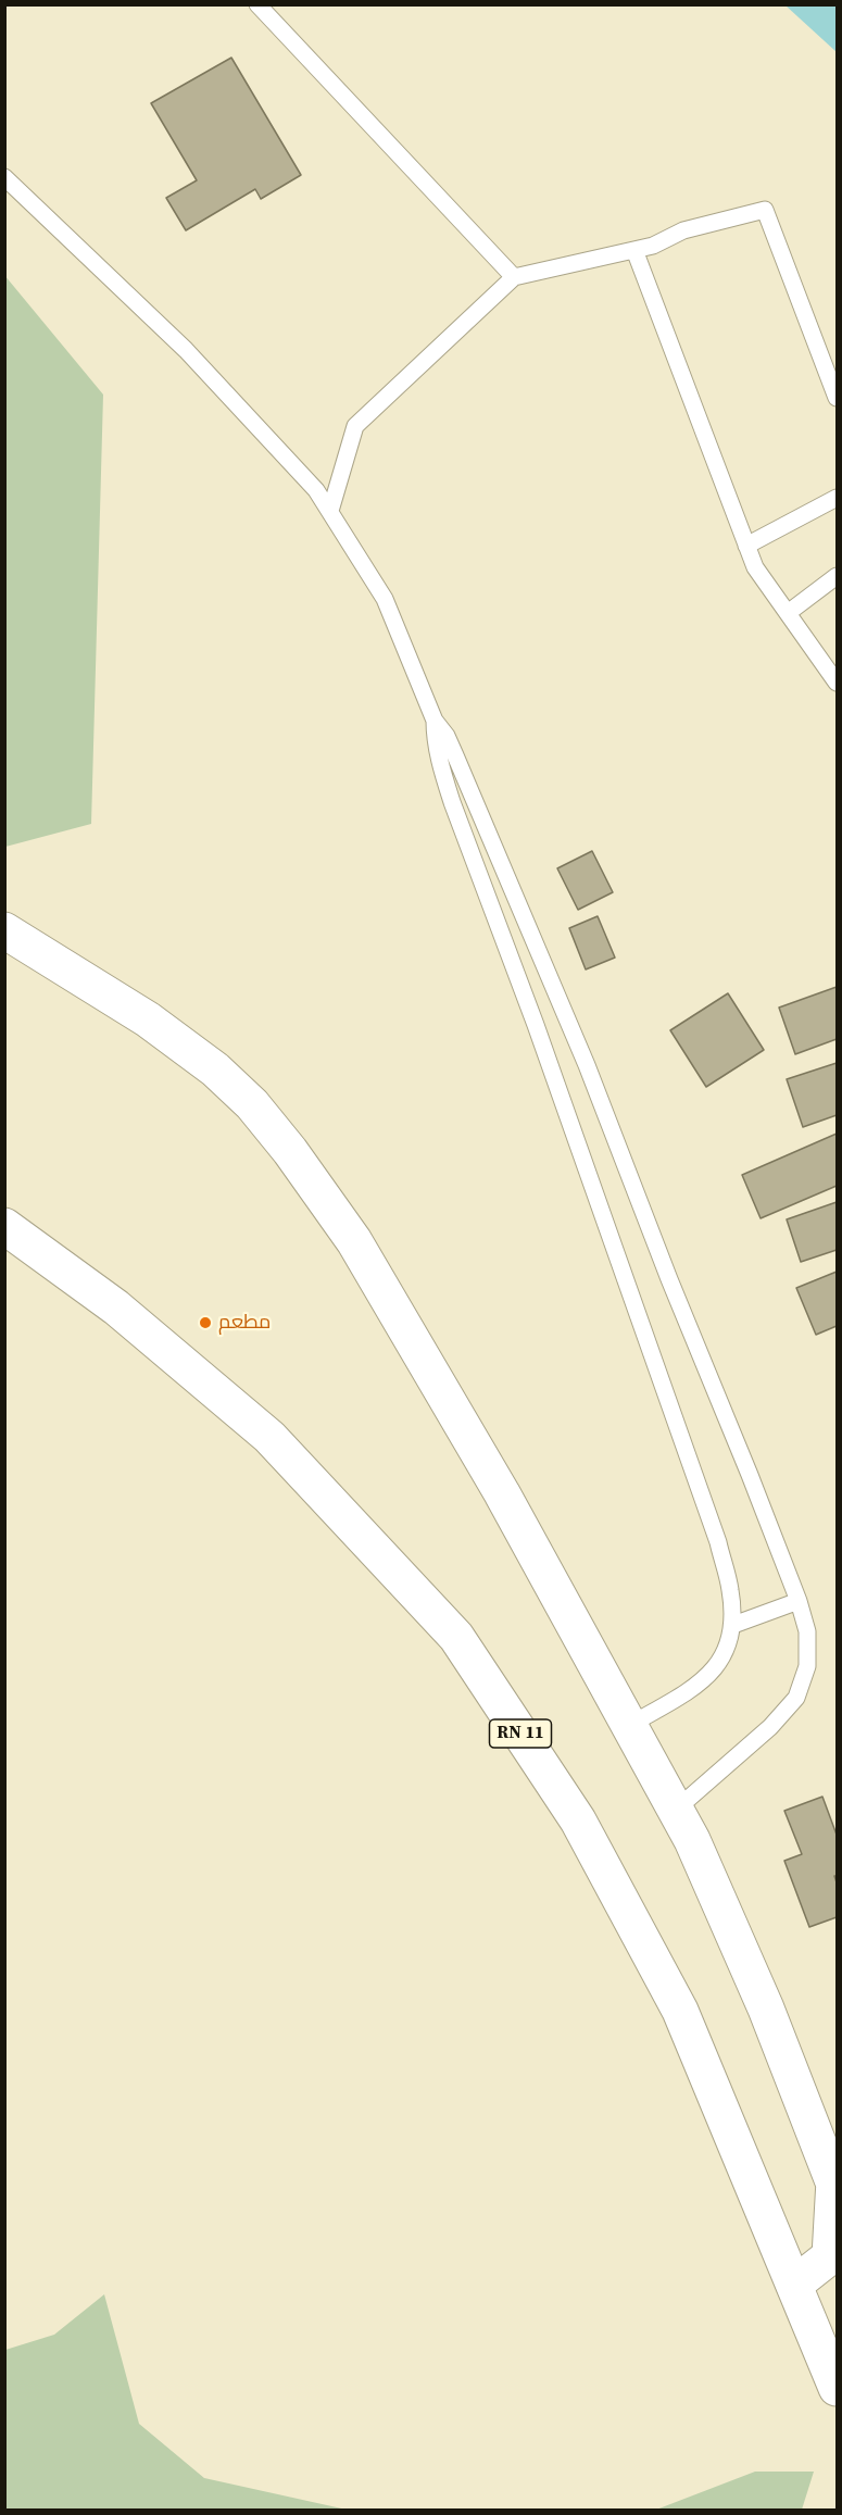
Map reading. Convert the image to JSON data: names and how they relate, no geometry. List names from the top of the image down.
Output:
{
  "streets": {
    "street": ["RN 11"]
  },
  "places": ["مطعم"]
}
